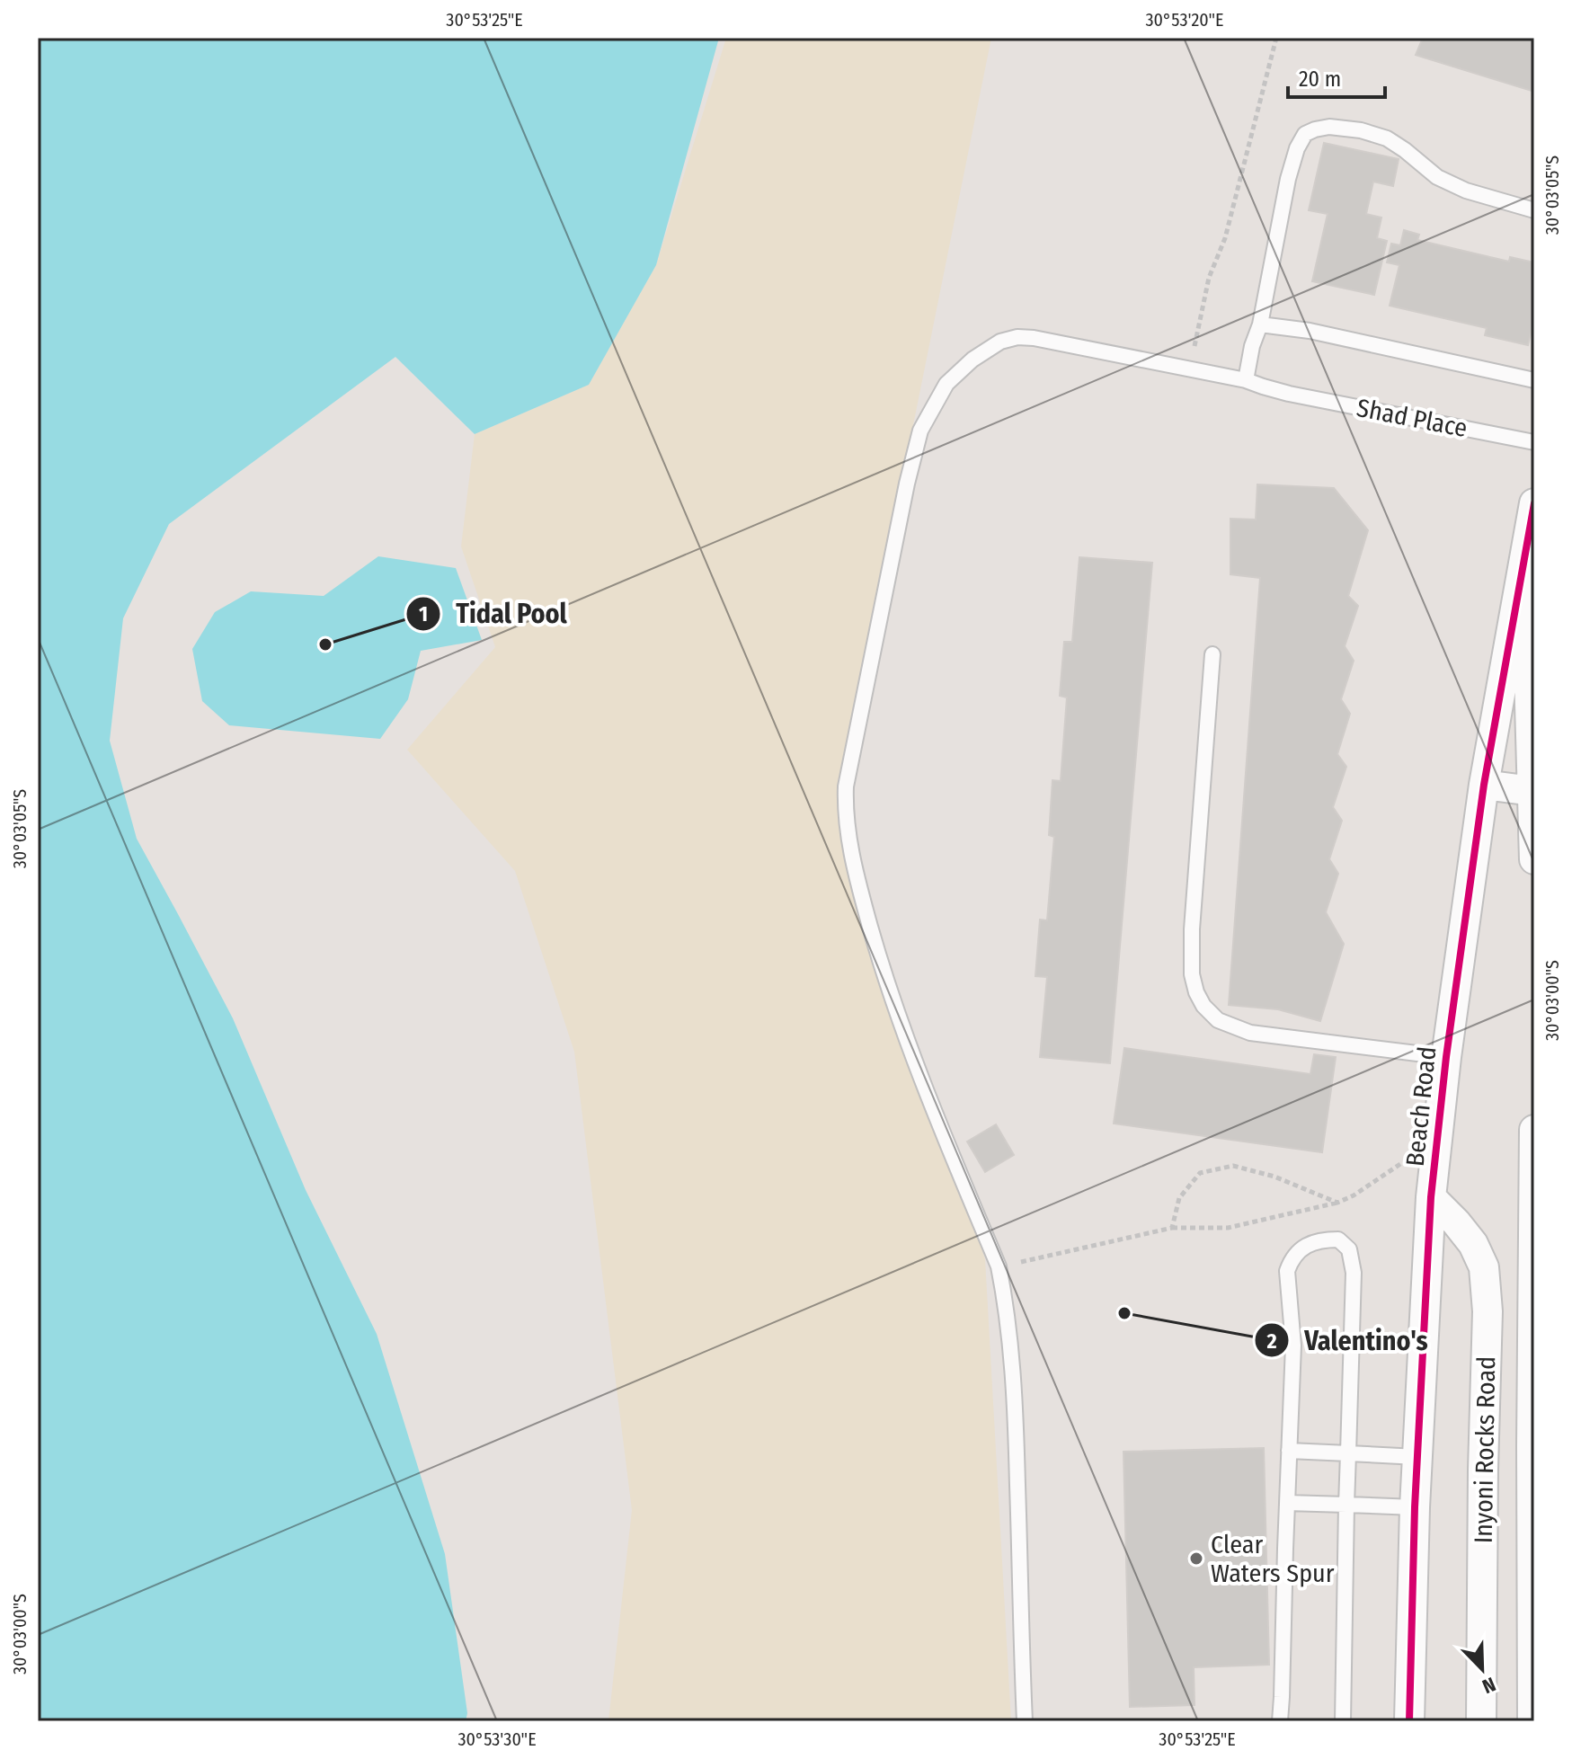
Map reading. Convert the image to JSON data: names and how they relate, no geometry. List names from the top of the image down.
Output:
{
  "streets": {
    "street": ["Beach Road", "Inyoni Rocks Road"],
    "lane": ["Shad Place"]
  },
  "crossings": [
    ["Beach Road", "Inyoni Rocks Road"]
  ],
  "places": ["Tidal Pool", "Valentino's", "Clear Waters Spur"],
  "scale_bar": "20 m",
  "north": "bottom right",
  "coordinates": [
    "30°53'25\"E",
    "30°53'20\"E",
    "30°03'05\"S",
    "30°03'00\"S",
    "30°53'30\"E"
  ]
}
